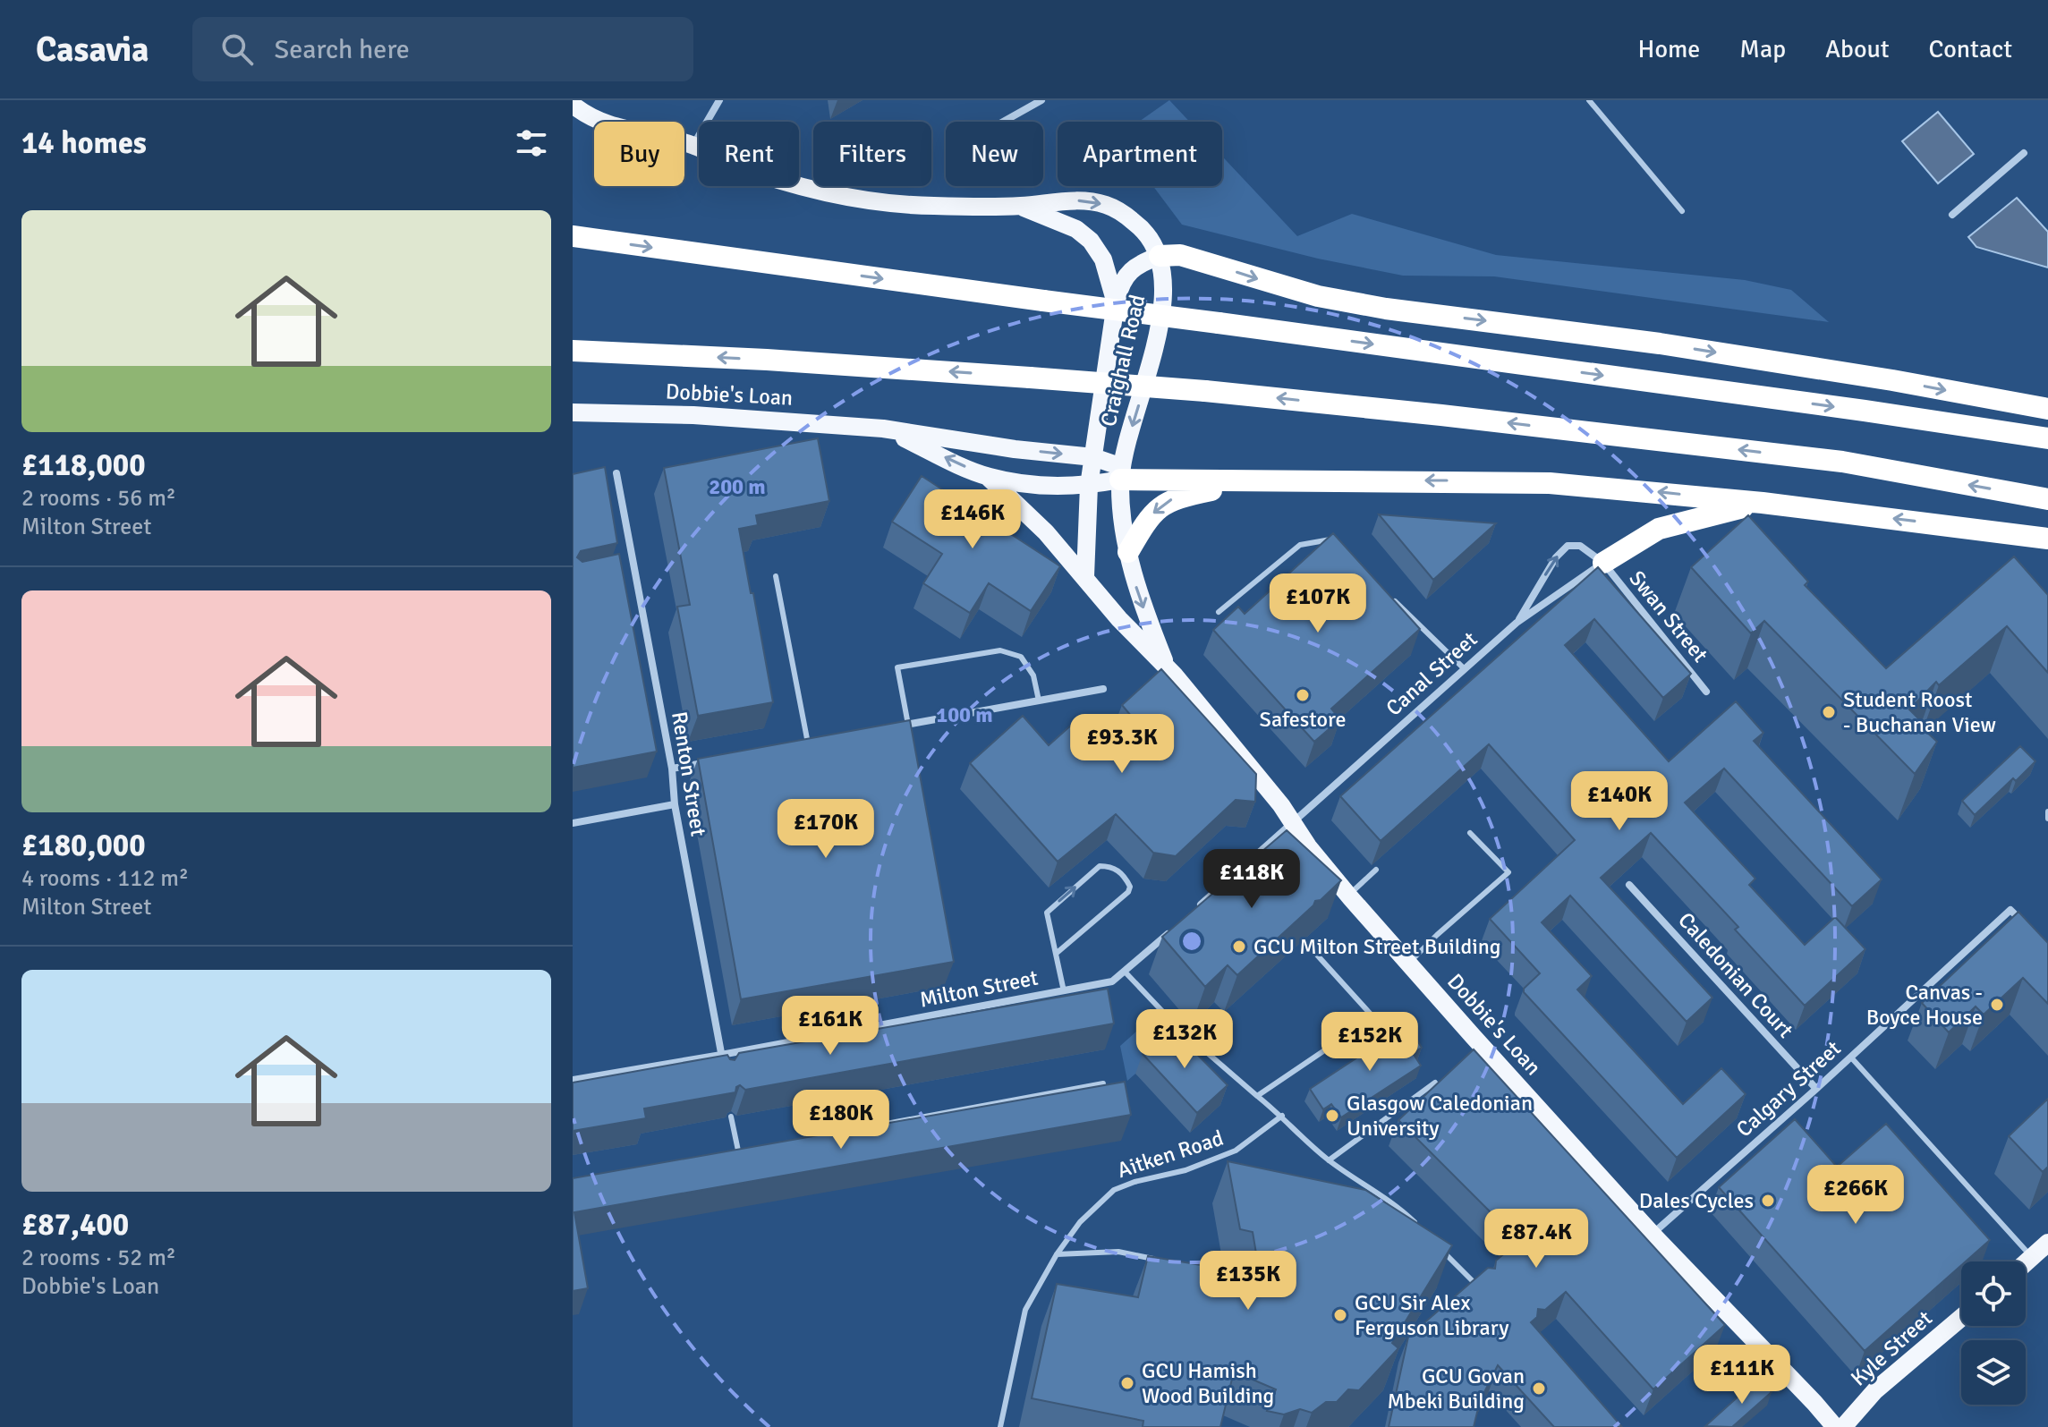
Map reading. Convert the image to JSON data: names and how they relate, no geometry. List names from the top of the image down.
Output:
{
  "streets": {
    "main road": ["Craighall Road", "Dobbie's Loan", "Kyle Street"],
    "street": [
      "Swan Street",
      "Canal Street",
      "Renton Street",
      "Caledonian Court",
      "Milton Street",
      "Calgary Street"
    ],
    "lane": ["Aitken Road"]
  },
  "crossings": [
    ["Craighall Road", "Dobbie's Loan"],
    ["Dobbie's Loan", "Canal Street"],
    ["Dobbie's Loan", "Calgary Street"],
    ["Swan Street", "Canal Street"],
    ["Renton Street", "Milton Street"],
    ["Caledonian Court", "Calgary Street"]
  ],
  "places": [
    "Safestore",
    "Student Roost - Buchanan View",
    "GCU Milton Street Building",
    "Canvas - Boyce House",
    "Glasgow Caledonian University",
    "Dales Cycles",
    "GCU Sir Alex Ferguson Library",
    "GCU Hamish Wood Building",
    "GCU Govan Mbeki Building"
  ],
  "page": {
    "header": "Casavia",
    "search": "Search here",
    "nav": [
      "Home",
      "Map",
      "About",
      "Contact"
    ],
    "heading": "14 homes",
    "chip": [
      "Buy",
      "Rent",
      "Filters",
      "New",
      "Apartment"
    ],
    "list": [
      {
        "name": "£118,000",
        "note": "2 rooms · 56 m² · Milton Street"
      },
      {
        "name": "£180,000",
        "note": "4 rooms · 112 m² · Milton Street"
      },
      {
        "name": "£87,400",
        "note": "2 rooms · 52 m² · Dobbie's Loan"
      }
    ],
    "price": [
      "£146K",
      "£107K",
      "£93.3K",
      "£140K",
      "£170K",
      "£118K",
      "£161K",
      "£132K",
      "£152K",
      "£180K",
      "£266K",
      "£87.4K",
      "£135K",
      "£111K"
    ]
  },
  "rings": ["200 m", "100 m"]
}
